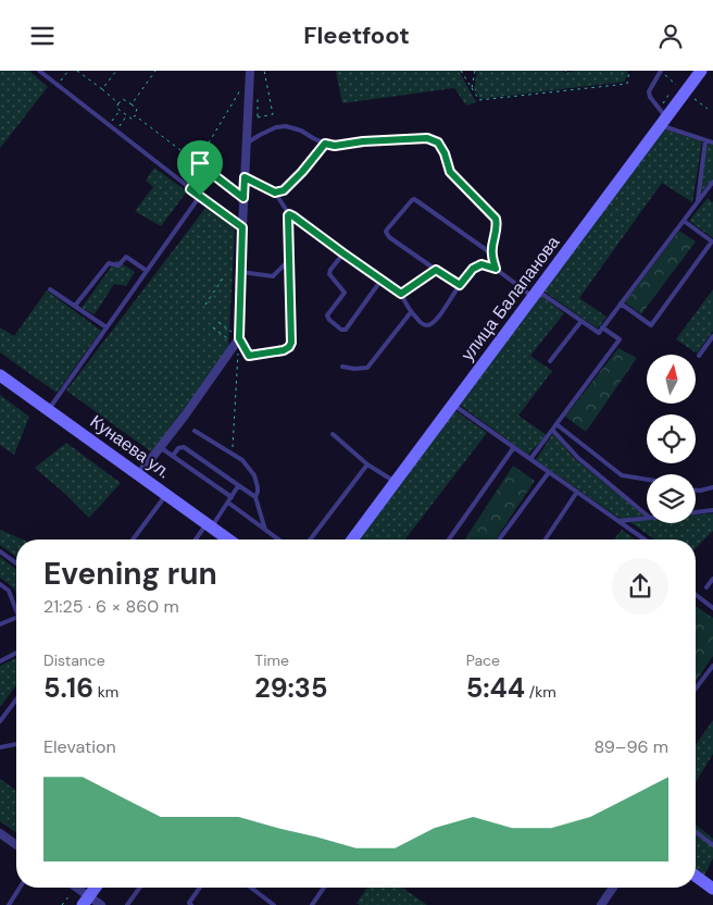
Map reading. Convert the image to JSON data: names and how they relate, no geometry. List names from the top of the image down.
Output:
{
  "streets": {
    "street": ["улица Балапанова", "Кунаева ул."]
  },
  "north": "top",
  "page": {
    "header": "Fleetfoot",
    "heading": ["Evening run", "21:25 · 6 × 860 m"],
    "stats": [
      ["Distance", "5.16 km"],
      ["Time", "29:35"],
      ["Pace", "5:44 /km"]
    ],
    "chart": ["Elevation", "89–96 m"]
  }
}
